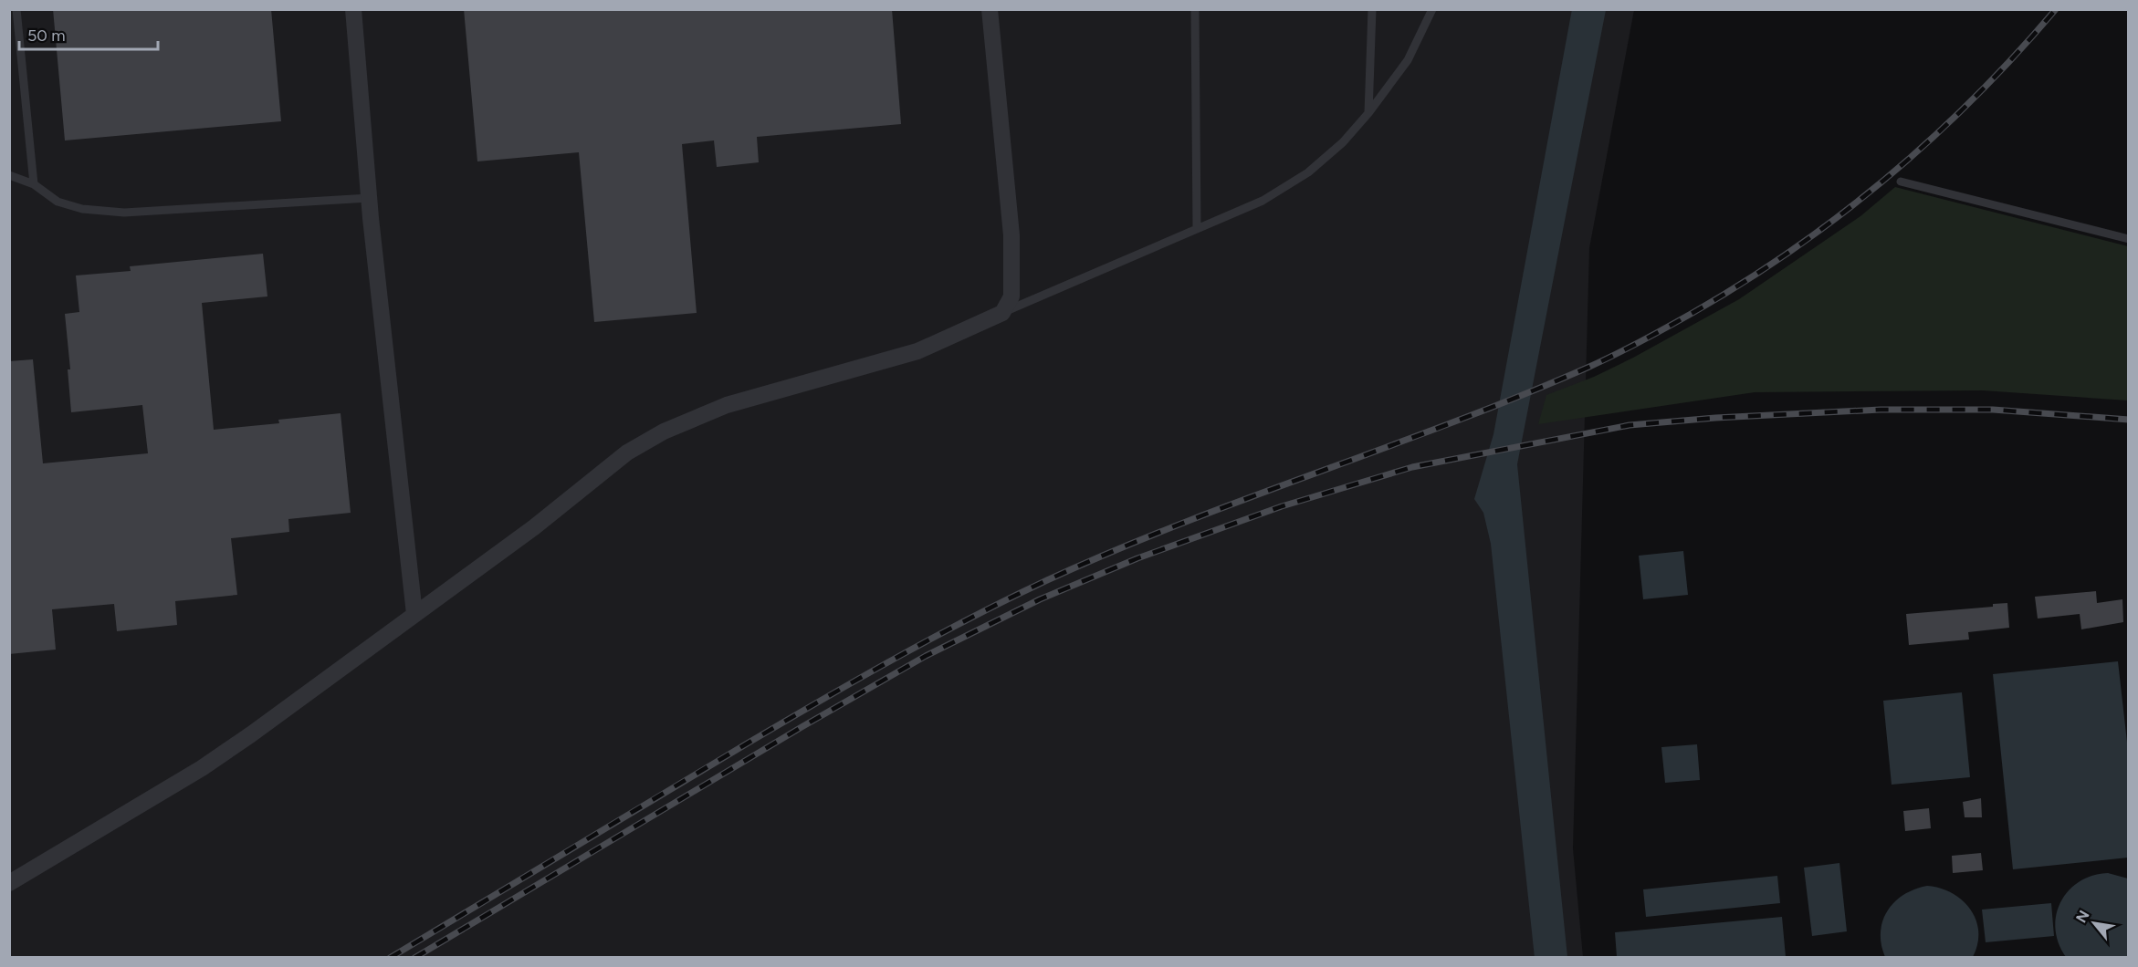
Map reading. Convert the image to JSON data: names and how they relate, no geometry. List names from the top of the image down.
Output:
{
  "scale_bar": "50 m",
  "north": "top left"
}
